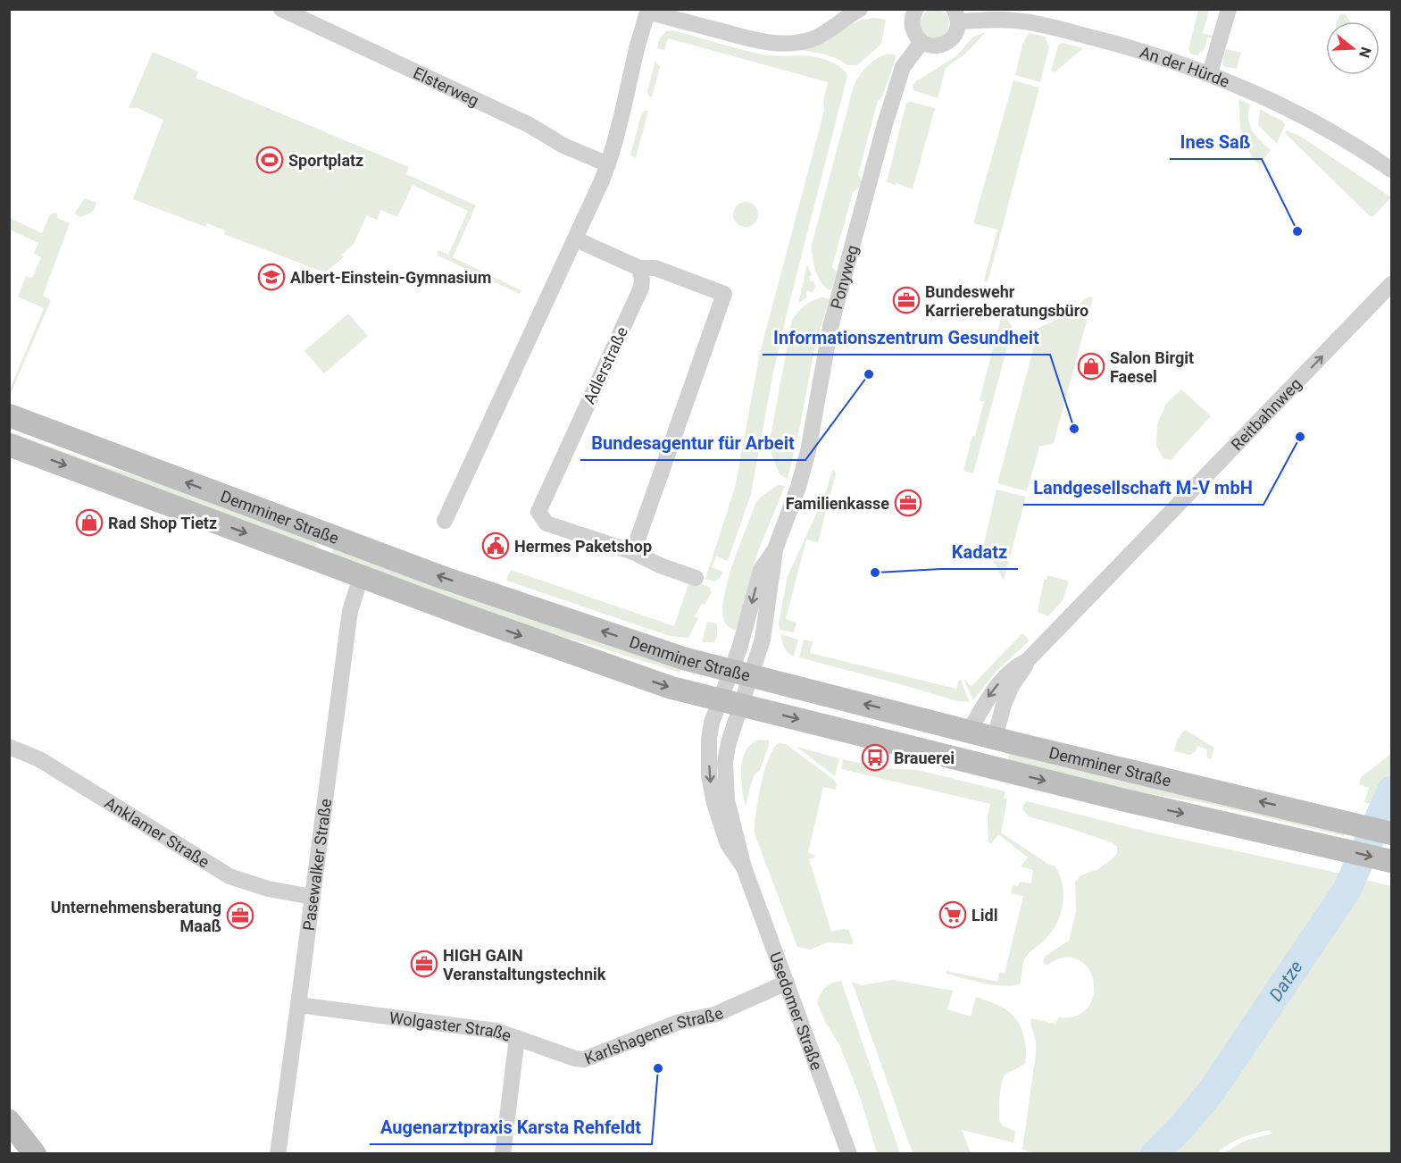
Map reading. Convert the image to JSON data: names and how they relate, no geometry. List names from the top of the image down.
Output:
{
  "streets": {
    "main road": ["Demminer Straße"],
    "street": [
      "An der Hürde",
      "Elsterweg",
      "Ponyweg",
      "Adlerstraße",
      "Reitbahnweg",
      "Anklamer Straße",
      "Pasewalker Straße",
      "Usedomer Straße",
      "Wolgaster Straße",
      "Karlshagener Straße"
    ]
  },
  "crossings": [
    ["Ponyweg", "Demminer Straße"],
    ["Ponyweg", "Usedomer Straße"],
    ["Reitbahnweg", "Demminer Straße"],
    ["Demminer Straße", "Pasewalker Straße"],
    ["Demminer Straße", "Usedomer Straße"],
    ["Anklamer Straße", "Pasewalker Straße"],
    ["Pasewalker Straße", "Wolgaster Straße"],
    ["Usedomer Straße", "Karlshagener Straße"],
    ["Wolgaster Straße", "Karlshagener Straße"]
  ],
  "water": ["Datze"],
  "places": {
    "sports": ["Sportplatz"],
    "other": [
      "Ines Saß",
      "Bundesagentur für Arbeit",
      "Informationszentrum Gesundheit",
      "Landgesellschaft M-V mbH",
      "Kadatz",
      "Augenarztpraxis Karsta Rehfeldt"
    ],
    "school or university": ["Albert-Einstein-Gymnasium"],
    "office": [
      "Bundeswehr Karriereberatungsbüro",
      "Familienkasse",
      "Unternehmensberatung Maaß",
      "HIGH GAIN Veranstaltungstechnik"
    ],
    "shop": ["Salon Birgit Faesel", "Rad Shop Tietz"],
    "public building": ["Hermes Paketshop"],
    "bus stop": ["Brauerei"],
    "supermarket": ["Lidl"]
  },
  "north": "right"
}
